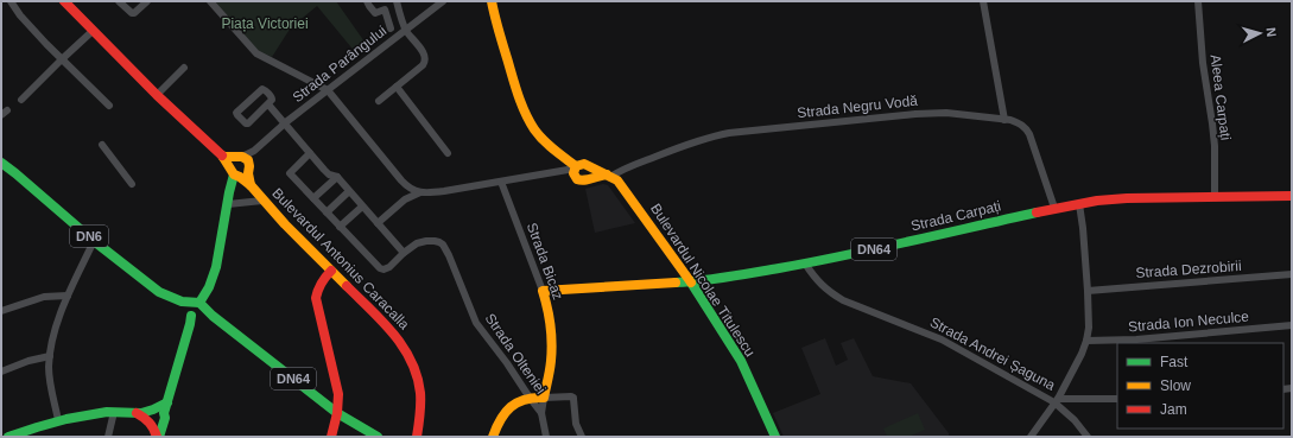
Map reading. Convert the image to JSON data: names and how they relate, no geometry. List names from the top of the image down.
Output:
{
  "streets": {
    "main road": [
      "Strada Carpați",
      "DN6",
      "DN64",
      "Bulevardul Antonius Caracalla",
      "Strada Bicaz",
      "Bulevardul Nicolae Titulescu"
    ],
    "street": [
      "Strada Parângului",
      "Aleea Carpați",
      "Strada Negru Vodă",
      "Strada Dezrobirii",
      "Strada Ion Neculce",
      "Strada Olteniei",
      "Strada Andrei Șaguna"
    ]
  },
  "crossings": [
    ["Strada Parângului", "Bulevardul Antonius Caracalla"],
    ["Aleea Carpați", "Strada Carpați"],
    ["Strada Negru Vodă", "Strada Carpați"],
    ["Strada Negru Vodă", "Bulevardul Nicolae Titulescu"],
    ["Strada Carpați", "Strada Bicaz"],
    ["Strada Carpați", "Bulevardul Nicolae Titulescu"],
    ["Strada Carpați", "Strada Andrei Șaguna"],
    ["DN6", "DN64"],
    ["Strada Bicaz", "Strada Olteniei"]
  ],
  "parks": ["Piața Victoriei"],
  "legend": ["Fast", "Slow", "Jam"],
  "north": "right"
}
